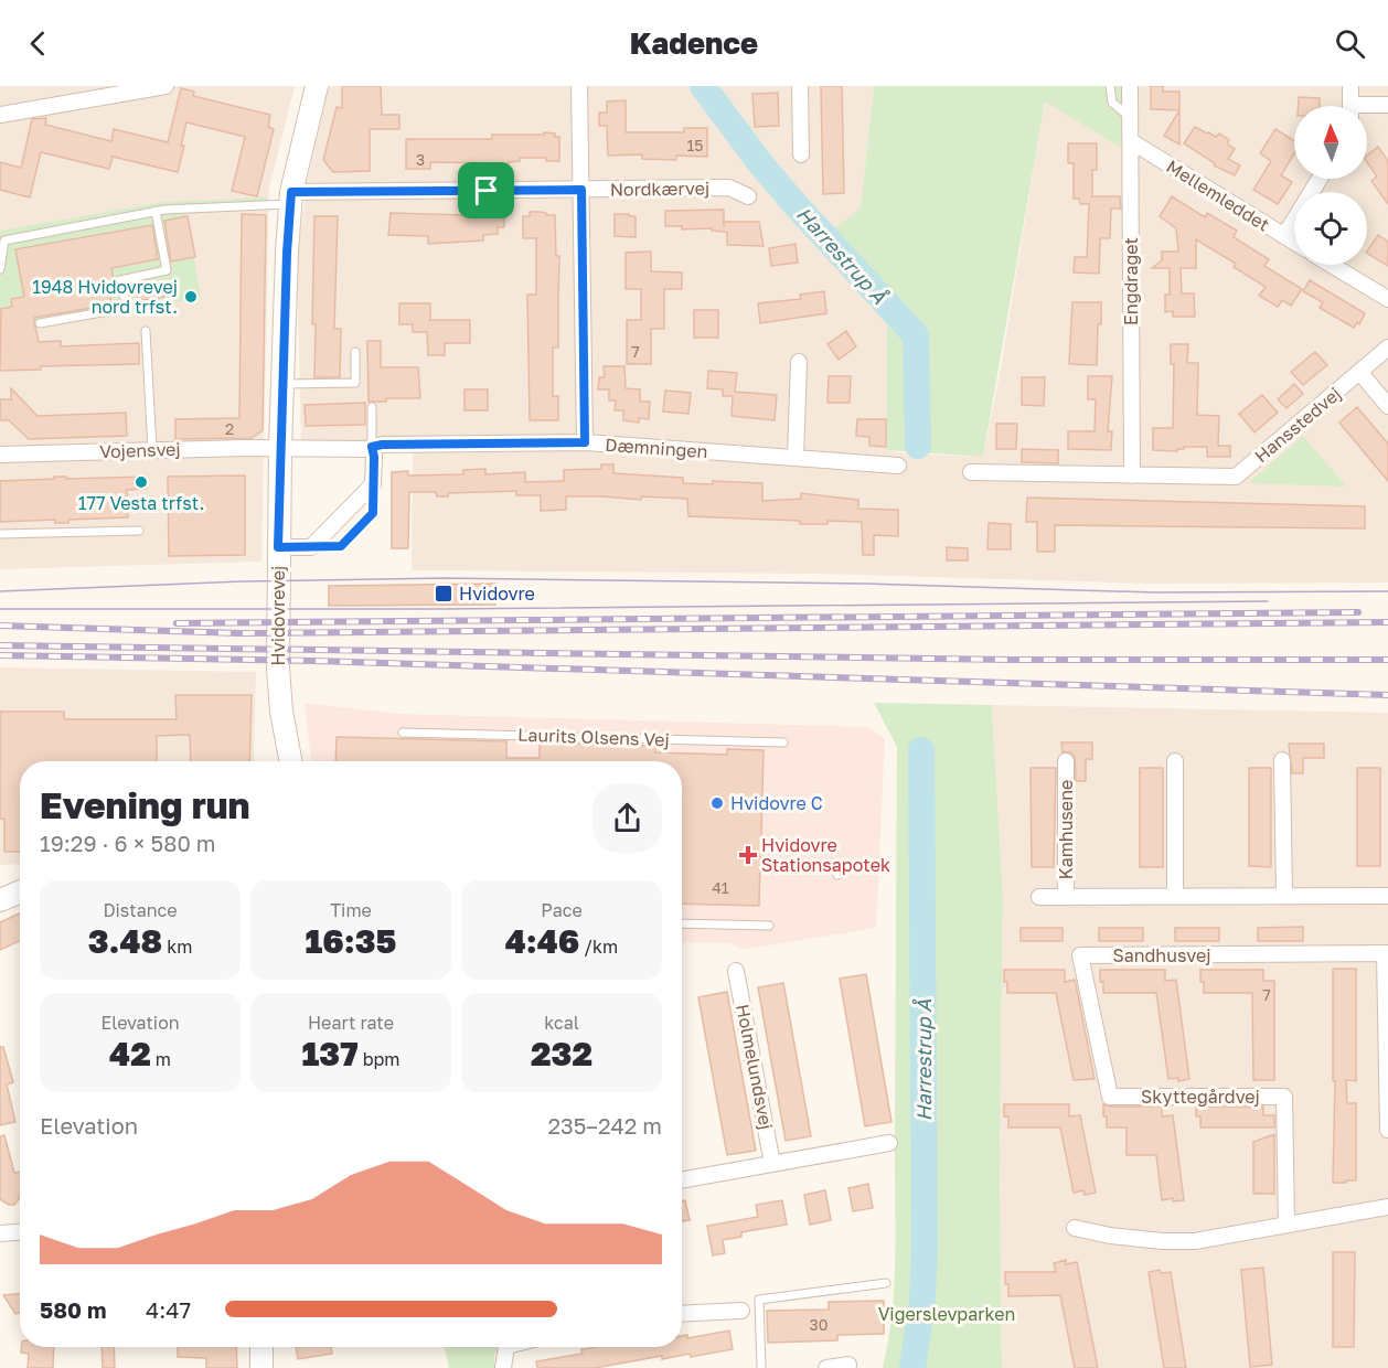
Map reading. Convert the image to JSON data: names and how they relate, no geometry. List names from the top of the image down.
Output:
{
  "streets": {
    "street": [
      "Nordkærvej",
      "Mellemleddet",
      "Engdraget",
      "Hansstedvej",
      "Dæmningen",
      "Vojensvej",
      "Hvidovrevej",
      "Kamhusene",
      "Sandhusvej",
      "Holmelundsvej",
      "Skyttegårdvej"
    ],
    "lane": ["Laurits Olsens Vej"]
  },
  "crossings": [
    ["Nordkærvej", "Hvidovrevej"],
    ["Mellemleddet", "Engdraget"],
    ["Engdraget", "Hansstedvej"],
    ["Dæmningen", "Vojensvej"],
    ["Dæmningen", "Hvidovrevej"],
    ["Vojensvej", "Hvidovrevej"],
    ["Sandhusvej", "Skyttegårdvej"]
  ],
  "water": ["Harrestrup Å"],
  "parks": ["Vigerslevparken"],
  "places": {
    "other": ["1948 Hvidovrevej nord trfst.", "177 Vesta trfst.", "Hvidovre C"],
    "transit": ["Hvidovre"],
    "health": ["Hvidovre Stationsapotek"]
  },
  "house_numbers": [
    "15",
    "3",
    "7",
    "2",
    "41",
    "7",
    "30"
  ],
  "north": "top",
  "page": {
    "header": "Kadence",
    "heading": ["Evening run", "19:29 · 6 × 580 m"],
    "stats": [
      ["Distance", "3.48 km"],
      ["Time", "16:35"],
      ["Pace", "4:46 /km"],
      ["Elevation", "42 m"],
      ["Heart rate", "137 bpm"],
      ["kcal", "232"]
    ],
    "chart": ["Elevation", "235–242 m"],
    "list": [
      {
        "name": "580 m",
        "note": "4:47"
      }
    ]
  }
}
